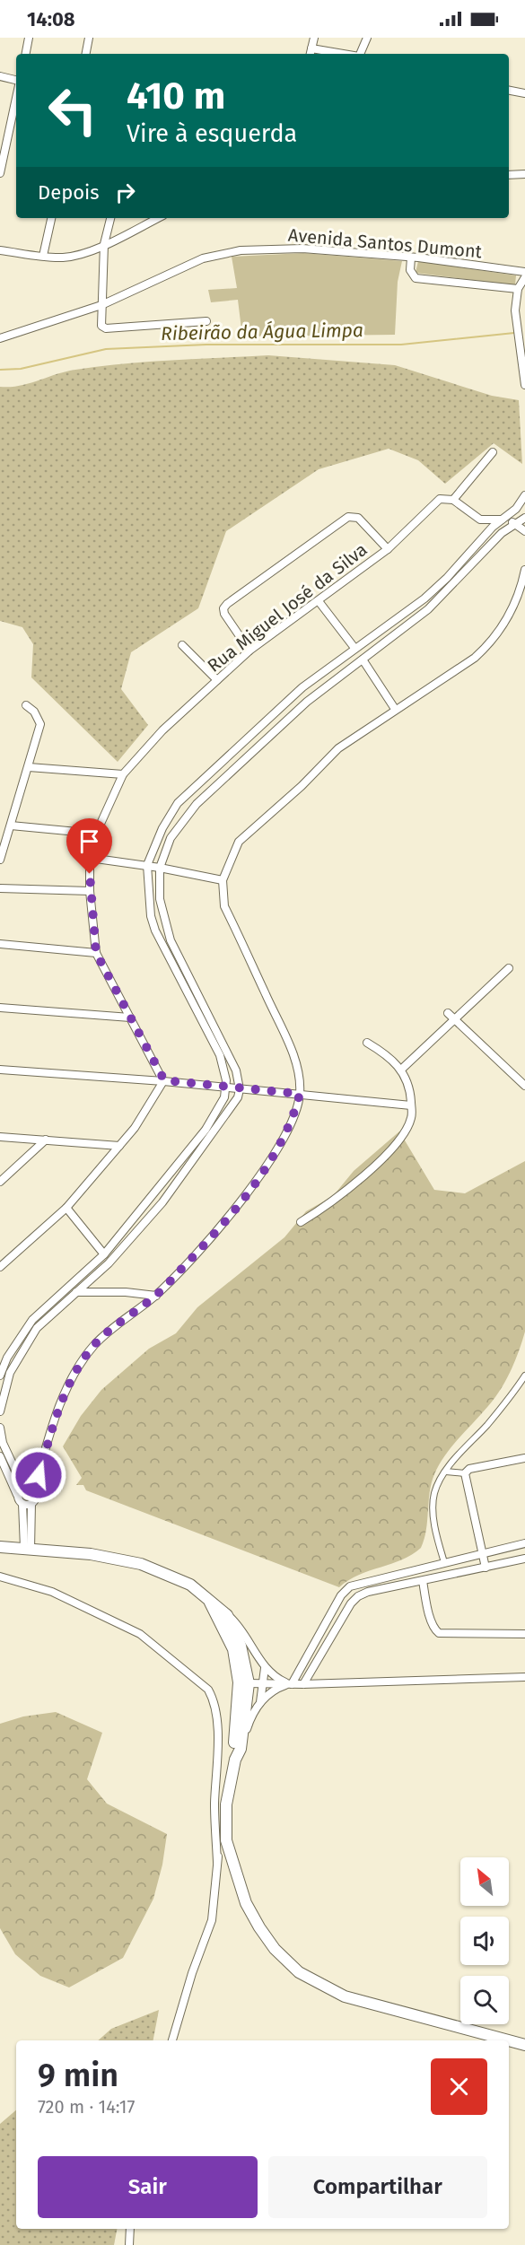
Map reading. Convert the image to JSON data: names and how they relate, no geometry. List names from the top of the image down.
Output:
{
  "streets": {
    "street": ["Avenida Santos Dumont", "Rua Miguel José da Silva"]
  },
  "water": ["Ribeirão da Água Limpa"],
  "north": "top left",
  "page": {
    "status": "14:08",
    "turn": ["410 m", "Vire à esquerda"],
    "then": "Depois",
    "heading": ["9 min", "720 m · 14:17"],
    "buttons": ["Sair", "Compartilhar"]
  }
}
